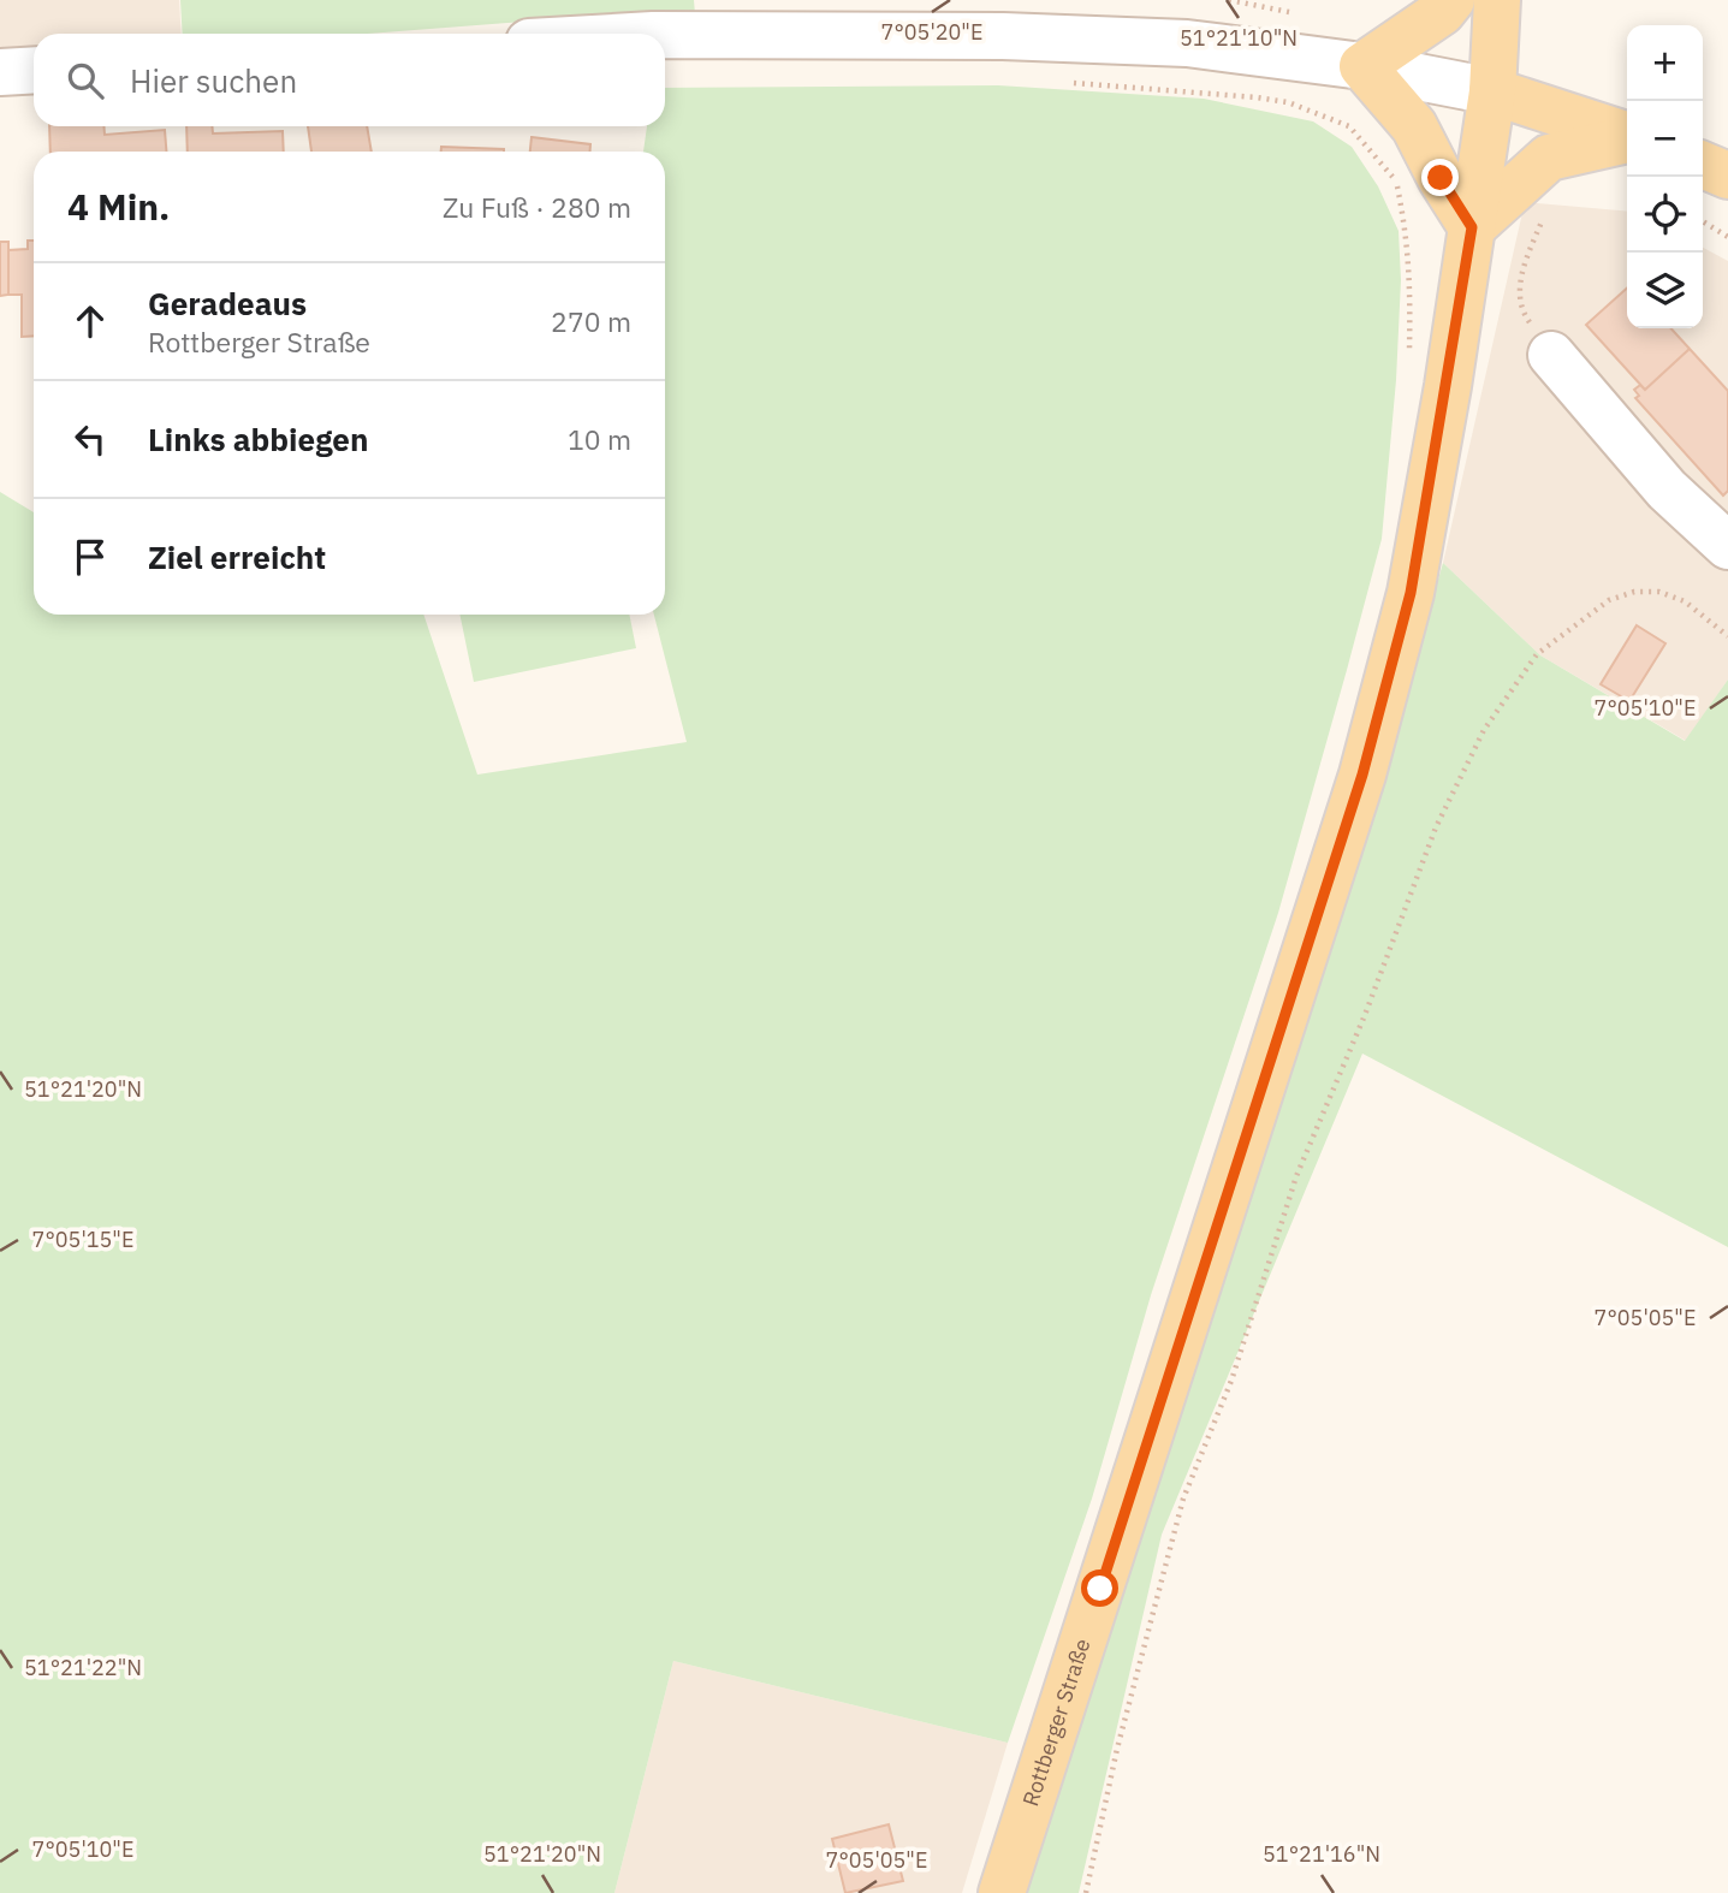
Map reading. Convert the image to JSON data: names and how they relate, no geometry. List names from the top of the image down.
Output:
{
  "streets": {
    "main road": ["Rottberger Straße"]
  },
  "page": {
    "map_buttons": ["+", "−"],
    "search": "Hier suchen",
    "heading": ["4 Min.", "Zu Fuß · 280 m"],
    "list": [
      ["Geradeaus", "Rottberger Straße", "270 m"],
      ["Links abbiegen", "10 m"],
      "Ziel erreicht"
    ]
  },
  "coordinates": [
    "7°05'20\"E",
    "51°21'10\"N",
    "7°05'10\"E",
    "51°21'20\"N",
    "7°05'15\"E",
    "7°05'05\"E",
    "51°21'22\"N",
    "51°21'16\"N"
  ]
}
